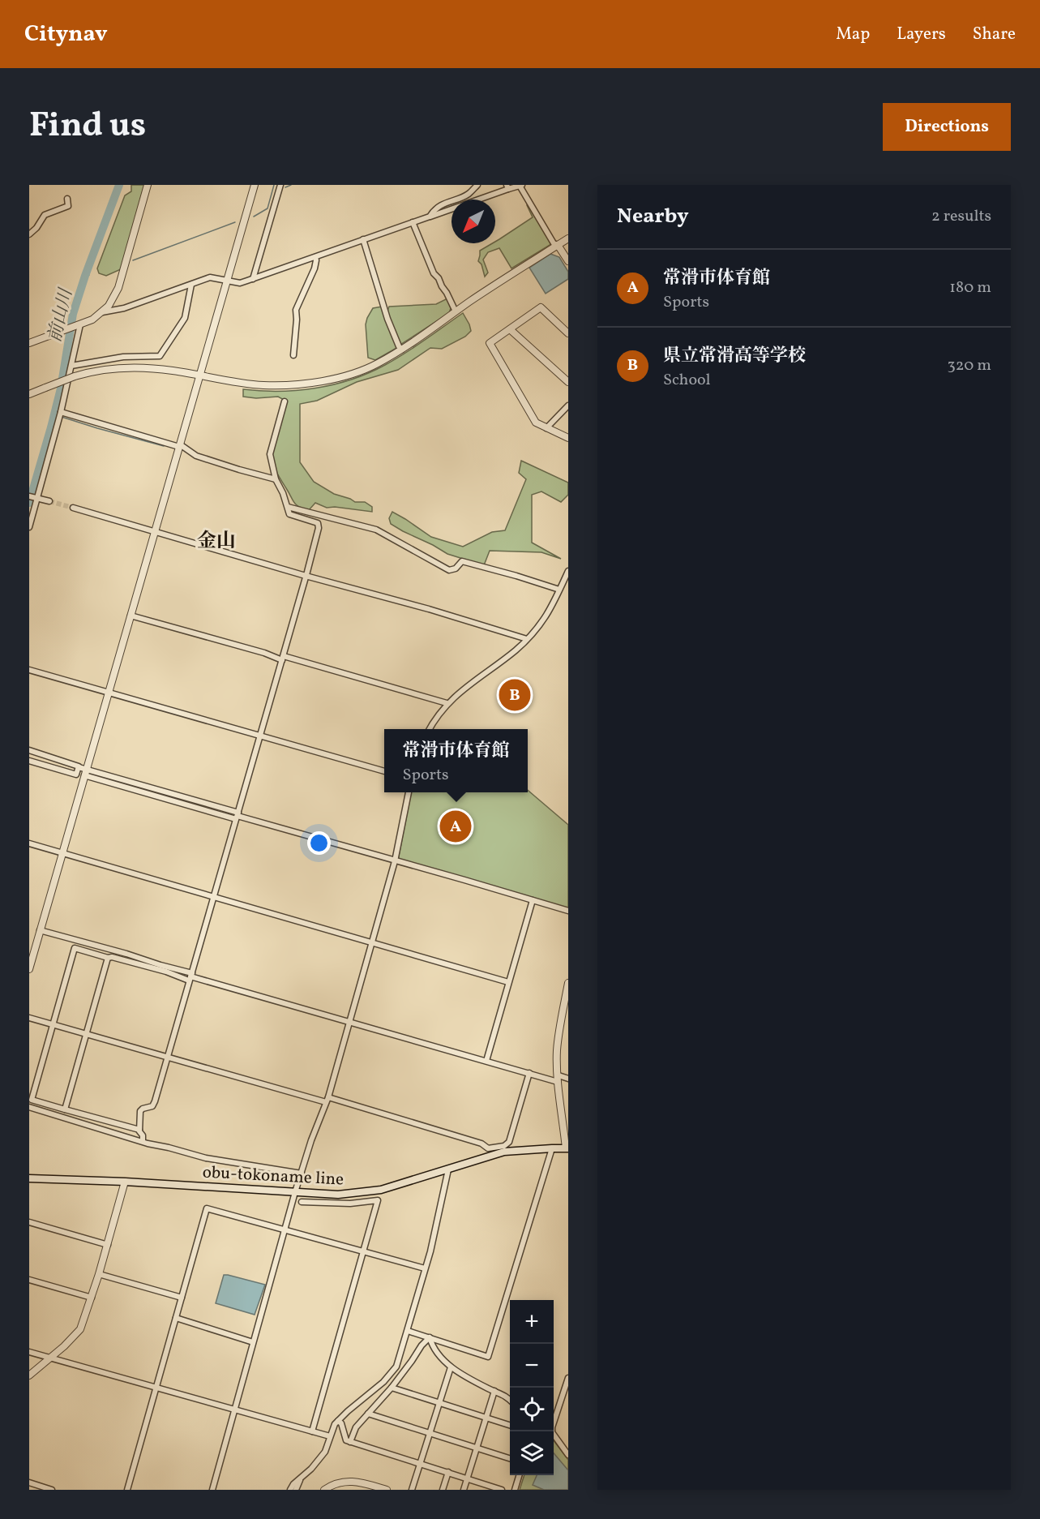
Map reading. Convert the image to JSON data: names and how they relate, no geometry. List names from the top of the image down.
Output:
{
  "streets": {
    "main road": ["obu-tokoname line"]
  },
  "districts": ["金山"],
  "water": ["前山川"],
  "north": "bottom left",
  "page": {
    "header": "Citynav",
    "nav": ["Map", "Layers", "Share"],
    "title": "Find us",
    "buttons": "Directions",
    "heading": ["Nearby", "2 results"],
    "list": [
      {
        "mark": "A",
        "name": "常滑市体育館",
        "note": "Sports",
        "value": "180 m"
      },
      {
        "mark": "B",
        "name": "県立常滑高等学校",
        "note": "School",
        "value": "320 m"
      }
    ],
    "pins": ["B", "A"],
    "popup": ["常滑市体育館", "Sports"],
    "map_buttons": ["+", "−"]
  }
}
